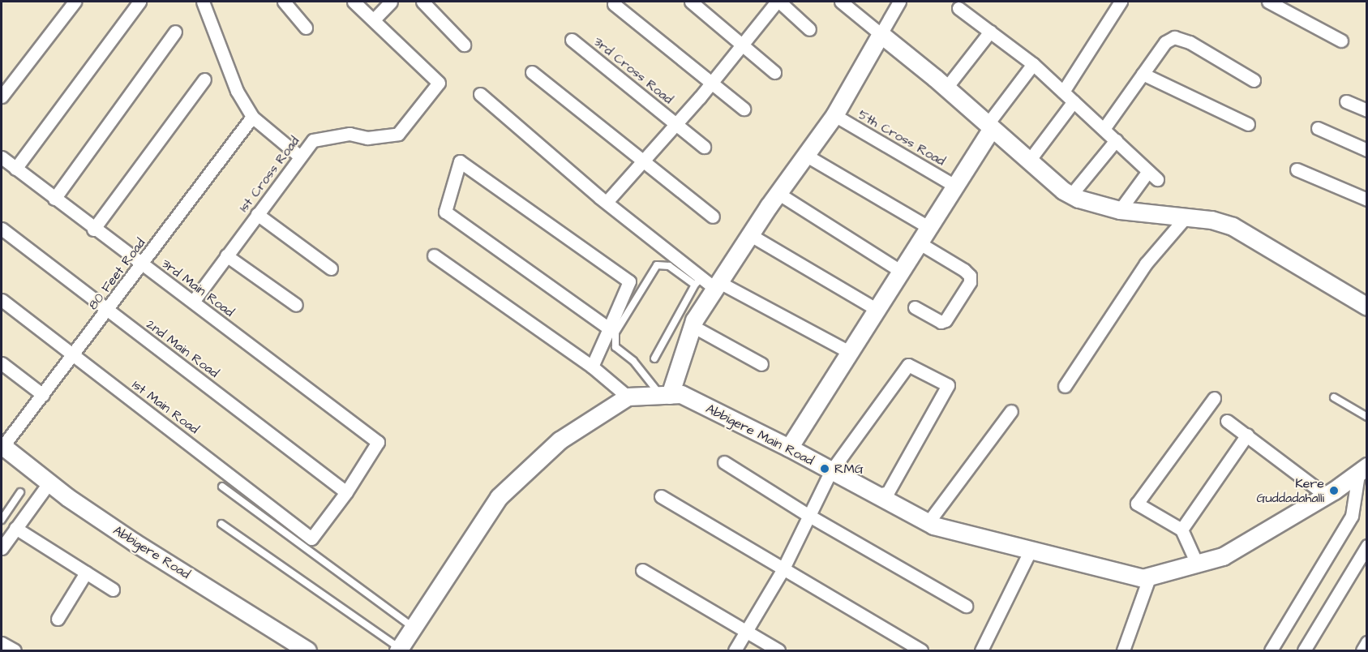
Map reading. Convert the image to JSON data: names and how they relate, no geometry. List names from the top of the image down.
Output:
{
  "streets": {
    "street": [
      "3rd Cross Road",
      "5th Cross Road",
      "1st Cross Road",
      "80 Feet Road",
      "3rd Main Road",
      "2nd Main Road",
      "1st Main Road",
      "Abbigere Main Road",
      "Abbigere Road"
    ]
  },
  "crossings": [
    ["1st Cross Road", "3rd Main Road"],
    ["80 Feet Road", "3rd Main Road"],
    ["80 Feet Road", "2nd Main Road"],
    ["80 Feet Road", "1st Main Road"],
    ["80 Feet Road", "Abbigere Road"],
    ["3rd Main Road", "2nd Main Road"],
    ["3rd Main Road", "1st Main Road"],
    ["2nd Main Road", "1st Main Road"]
  ],
  "places": ["RMG", "Kere Guddadahalli"]
}
